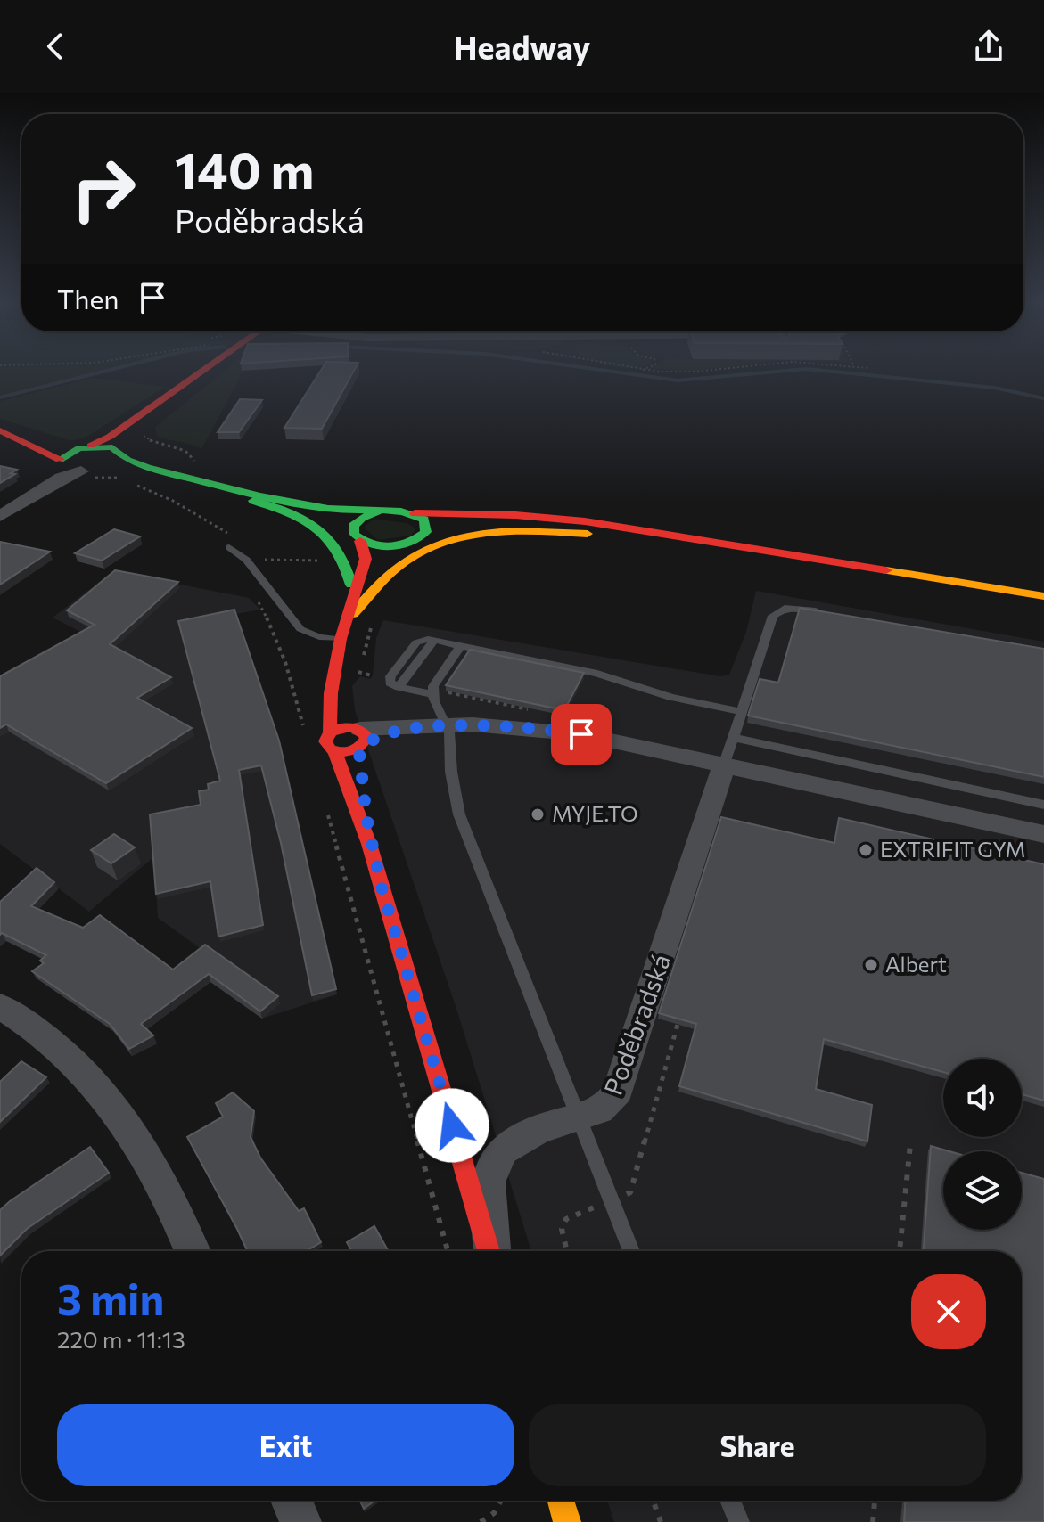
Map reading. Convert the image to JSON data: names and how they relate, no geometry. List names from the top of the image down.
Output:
{
  "streets": {
    "main road": ["Poděbradská"]
  },
  "places": ["MYJE.TO", "EXTRIFIT GYM", "Albert"],
  "page": {
    "header": "Headway",
    "turn": ["140 m", "Poděbradská"],
    "then": "Then",
    "heading": ["3 min", "220 m · 11:13"],
    "buttons": ["Exit", "Share"]
  }
}
